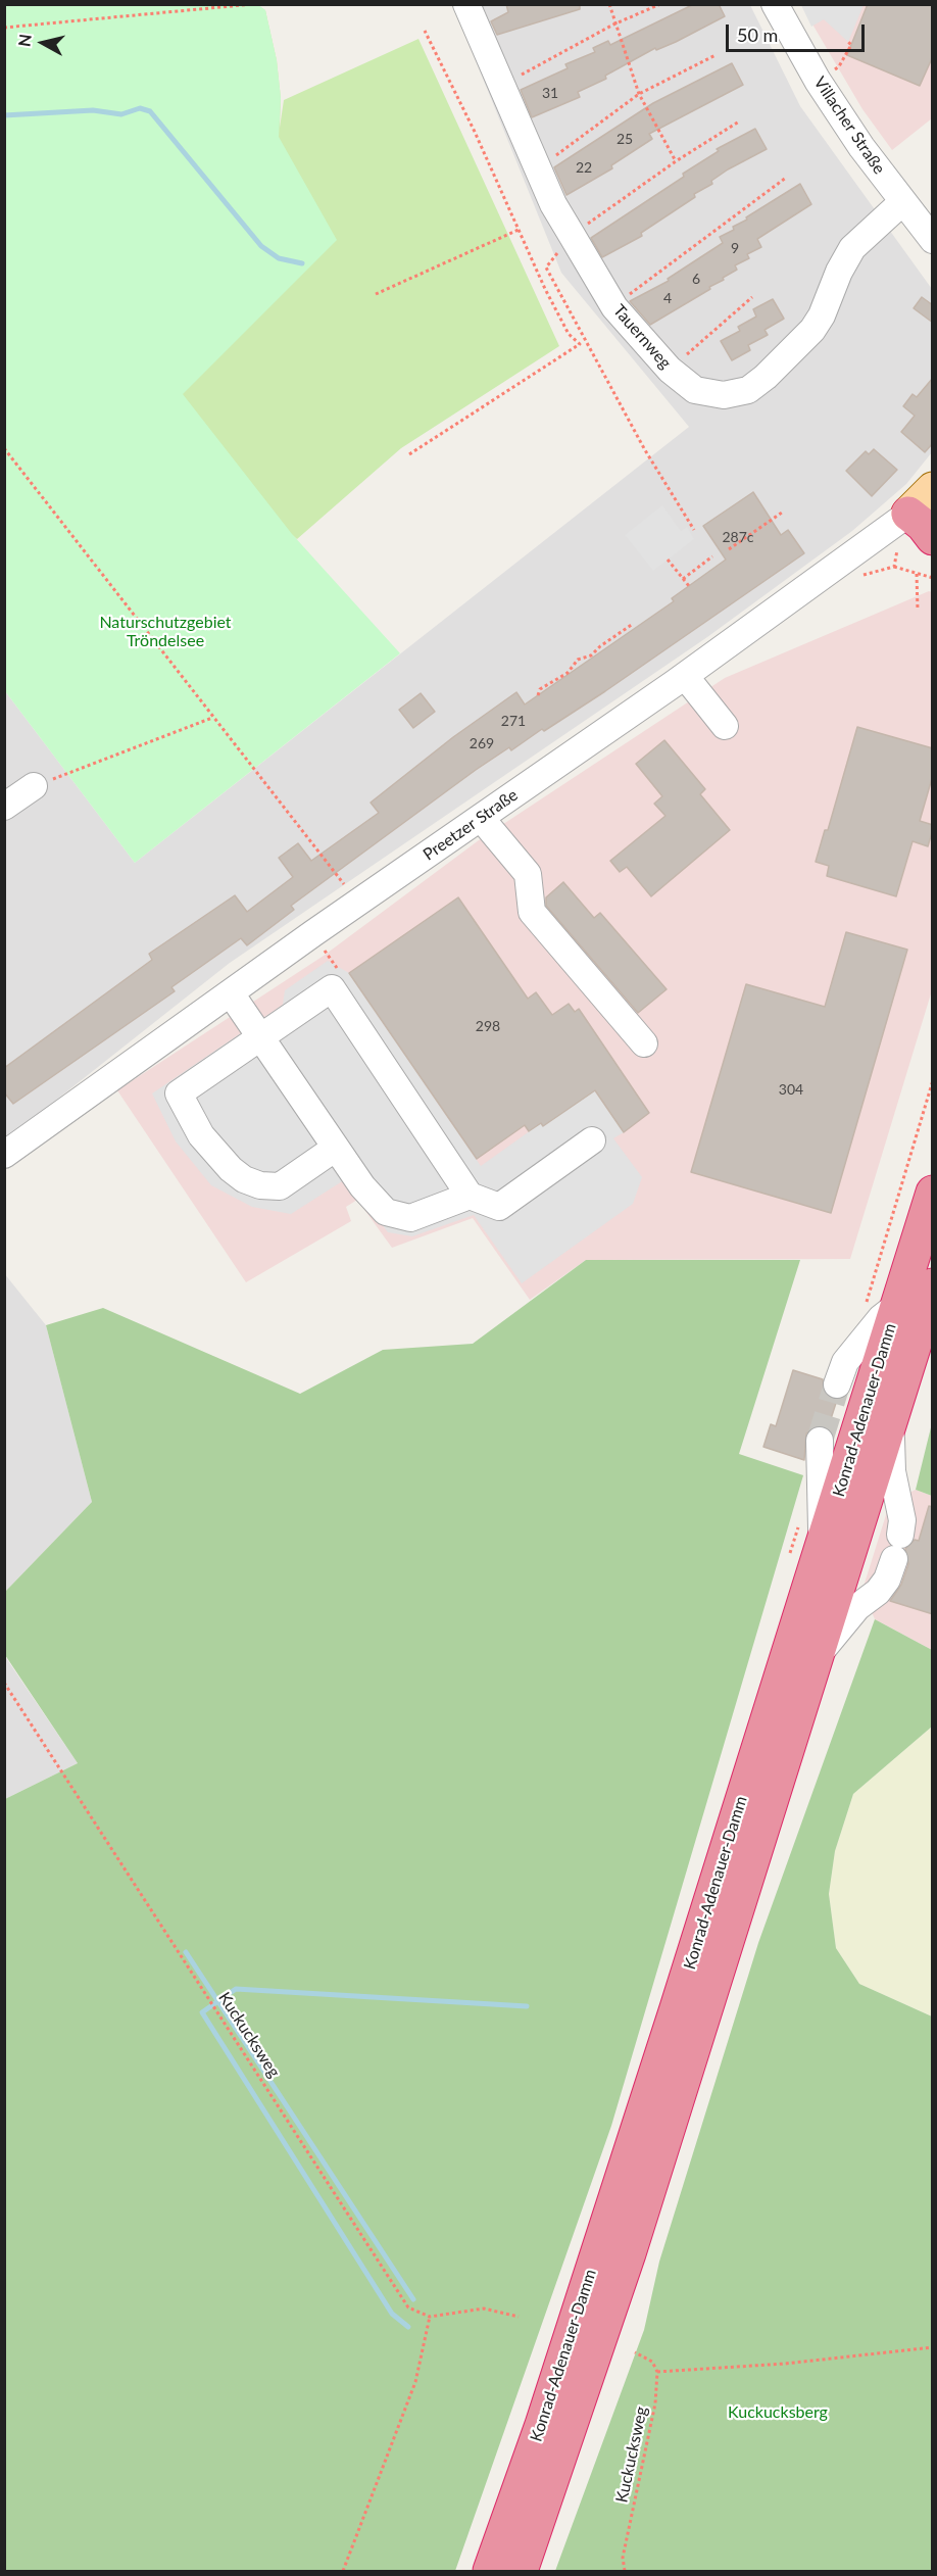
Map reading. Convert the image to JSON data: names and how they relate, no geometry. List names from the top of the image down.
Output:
{
  "streets": {
    "highway": ["Konrad-Adenauer-Damm"],
    "main road": ["Preetzer Straße"],
    "street": ["Villacher Straße", "Tauernweg"],
    "path": ["Kuckucksweg"]
  },
  "crossings": [
    ["Villacher Straße", "Tauernweg"]
  ],
  "parks": ["Naturschutzgebiet Tröndelsee", "Kuckucksberg"],
  "house_numbers": [
    "31",
    "25",
    "22",
    "9",
    "6",
    "4",
    "287c",
    "271",
    "269",
    "298",
    "304"
  ],
  "scale_bar": "50 m",
  "north": "left"
}
